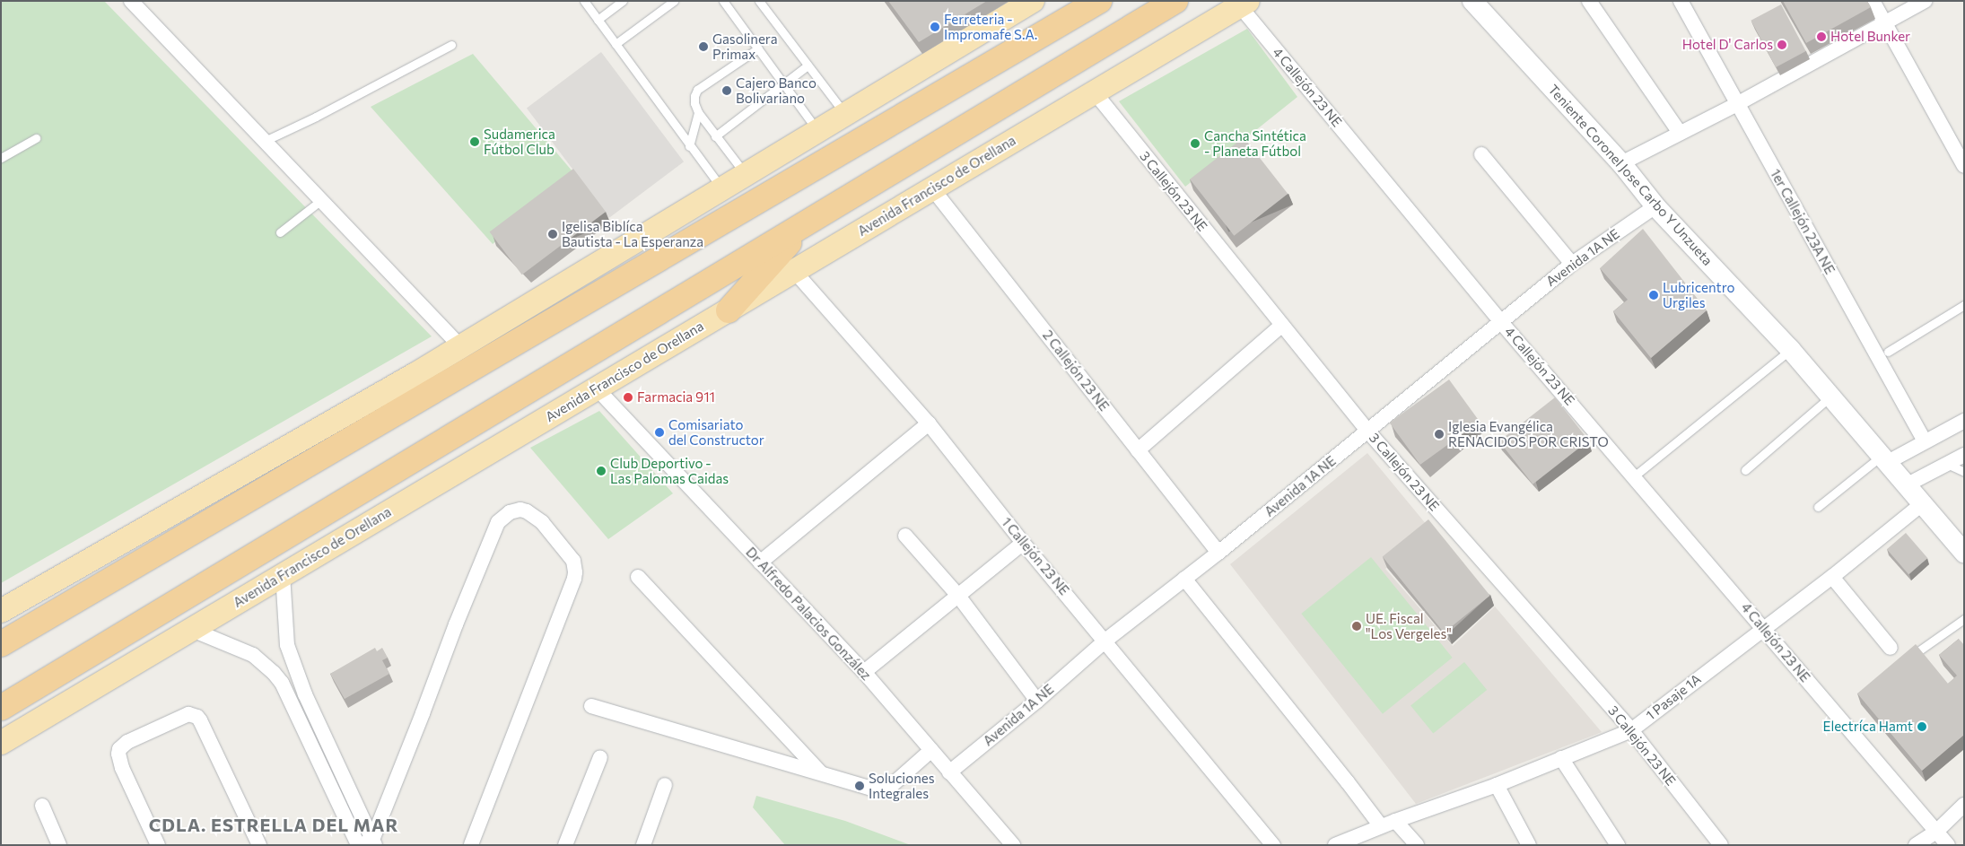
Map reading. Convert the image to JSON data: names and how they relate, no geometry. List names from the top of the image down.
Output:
{
  "streets": {
    "main road": ["Avenida Francisco de Orellana"],
    "street": [
      "4 Callejón 23 NE",
      "Teniente Coronel Jose Carbo Y Unzueta",
      "3 Callejón 23 NE",
      "1er Callejón 23A NE",
      "Avenida 1A NE",
      "2 Callejón 23 NE",
      "1 Callejón 23 NE",
      "Dr Alfredo Palacios González",
      "1 Pasaje 1A"
    ]
  },
  "crossings": [
    ["4 Callejón 23 NE", "Avenida Francisco de Orellana"],
    ["4 Callejón 23 NE", "Avenida 1A NE"],
    ["4 Callejón 23 NE", "1 Pasaje 1A"],
    ["Teniente Coronel Jose Carbo Y Unzueta", "Avenida 1A NE"],
    ["Teniente Coronel Jose Carbo Y Unzueta", "1 Pasaje 1A"],
    ["Avenida Francisco de Orellana", "3 Callejón 23 NE"],
    ["Avenida Francisco de Orellana", "2 Callejón 23 NE"],
    ["Avenida Francisco de Orellana", "1 Callejón 23 NE"],
    ["Avenida Francisco de Orellana", "Dr Alfredo Palacios González"],
    ["3 Callejón 23 NE", "Avenida 1A NE"],
    ["3 Callejón 23 NE", "1 Pasaje 1A"],
    ["Avenida 1A NE", "2 Callejón 23 NE"],
    ["Avenida 1A NE", "1 Callejón 23 NE"],
    ["Avenida 1A NE", "Dr Alfredo Palacios González"]
  ],
  "districts": ["CDLA. ESTRELLA DEL MAR"],
  "places": [
    "Ferreteria - Impromafe S.A.",
    "Hotel Bunker",
    "Hotel D' Carlos",
    "Gasolinera Primax",
    "Cajero Banco Bolivariano",
    "Sudamerica Fútbol Club",
    "Cancha Sintética - Planeta Fútbol",
    "Igelisa Biblíca Bautista - La Esperanza",
    "Lubricentro Urgiles",
    "Farmacia 911",
    "Comisariato del Constructor",
    "Iglesia Evangélica RENACIDOS POR CRISTO",
    "Club Deportivo - Las Palomas Caidas",
    "UE. Fiscal \"Los Vergeles\"",
    "Electríca Hamt",
    "Soluciones Integrales"
  ]
}
